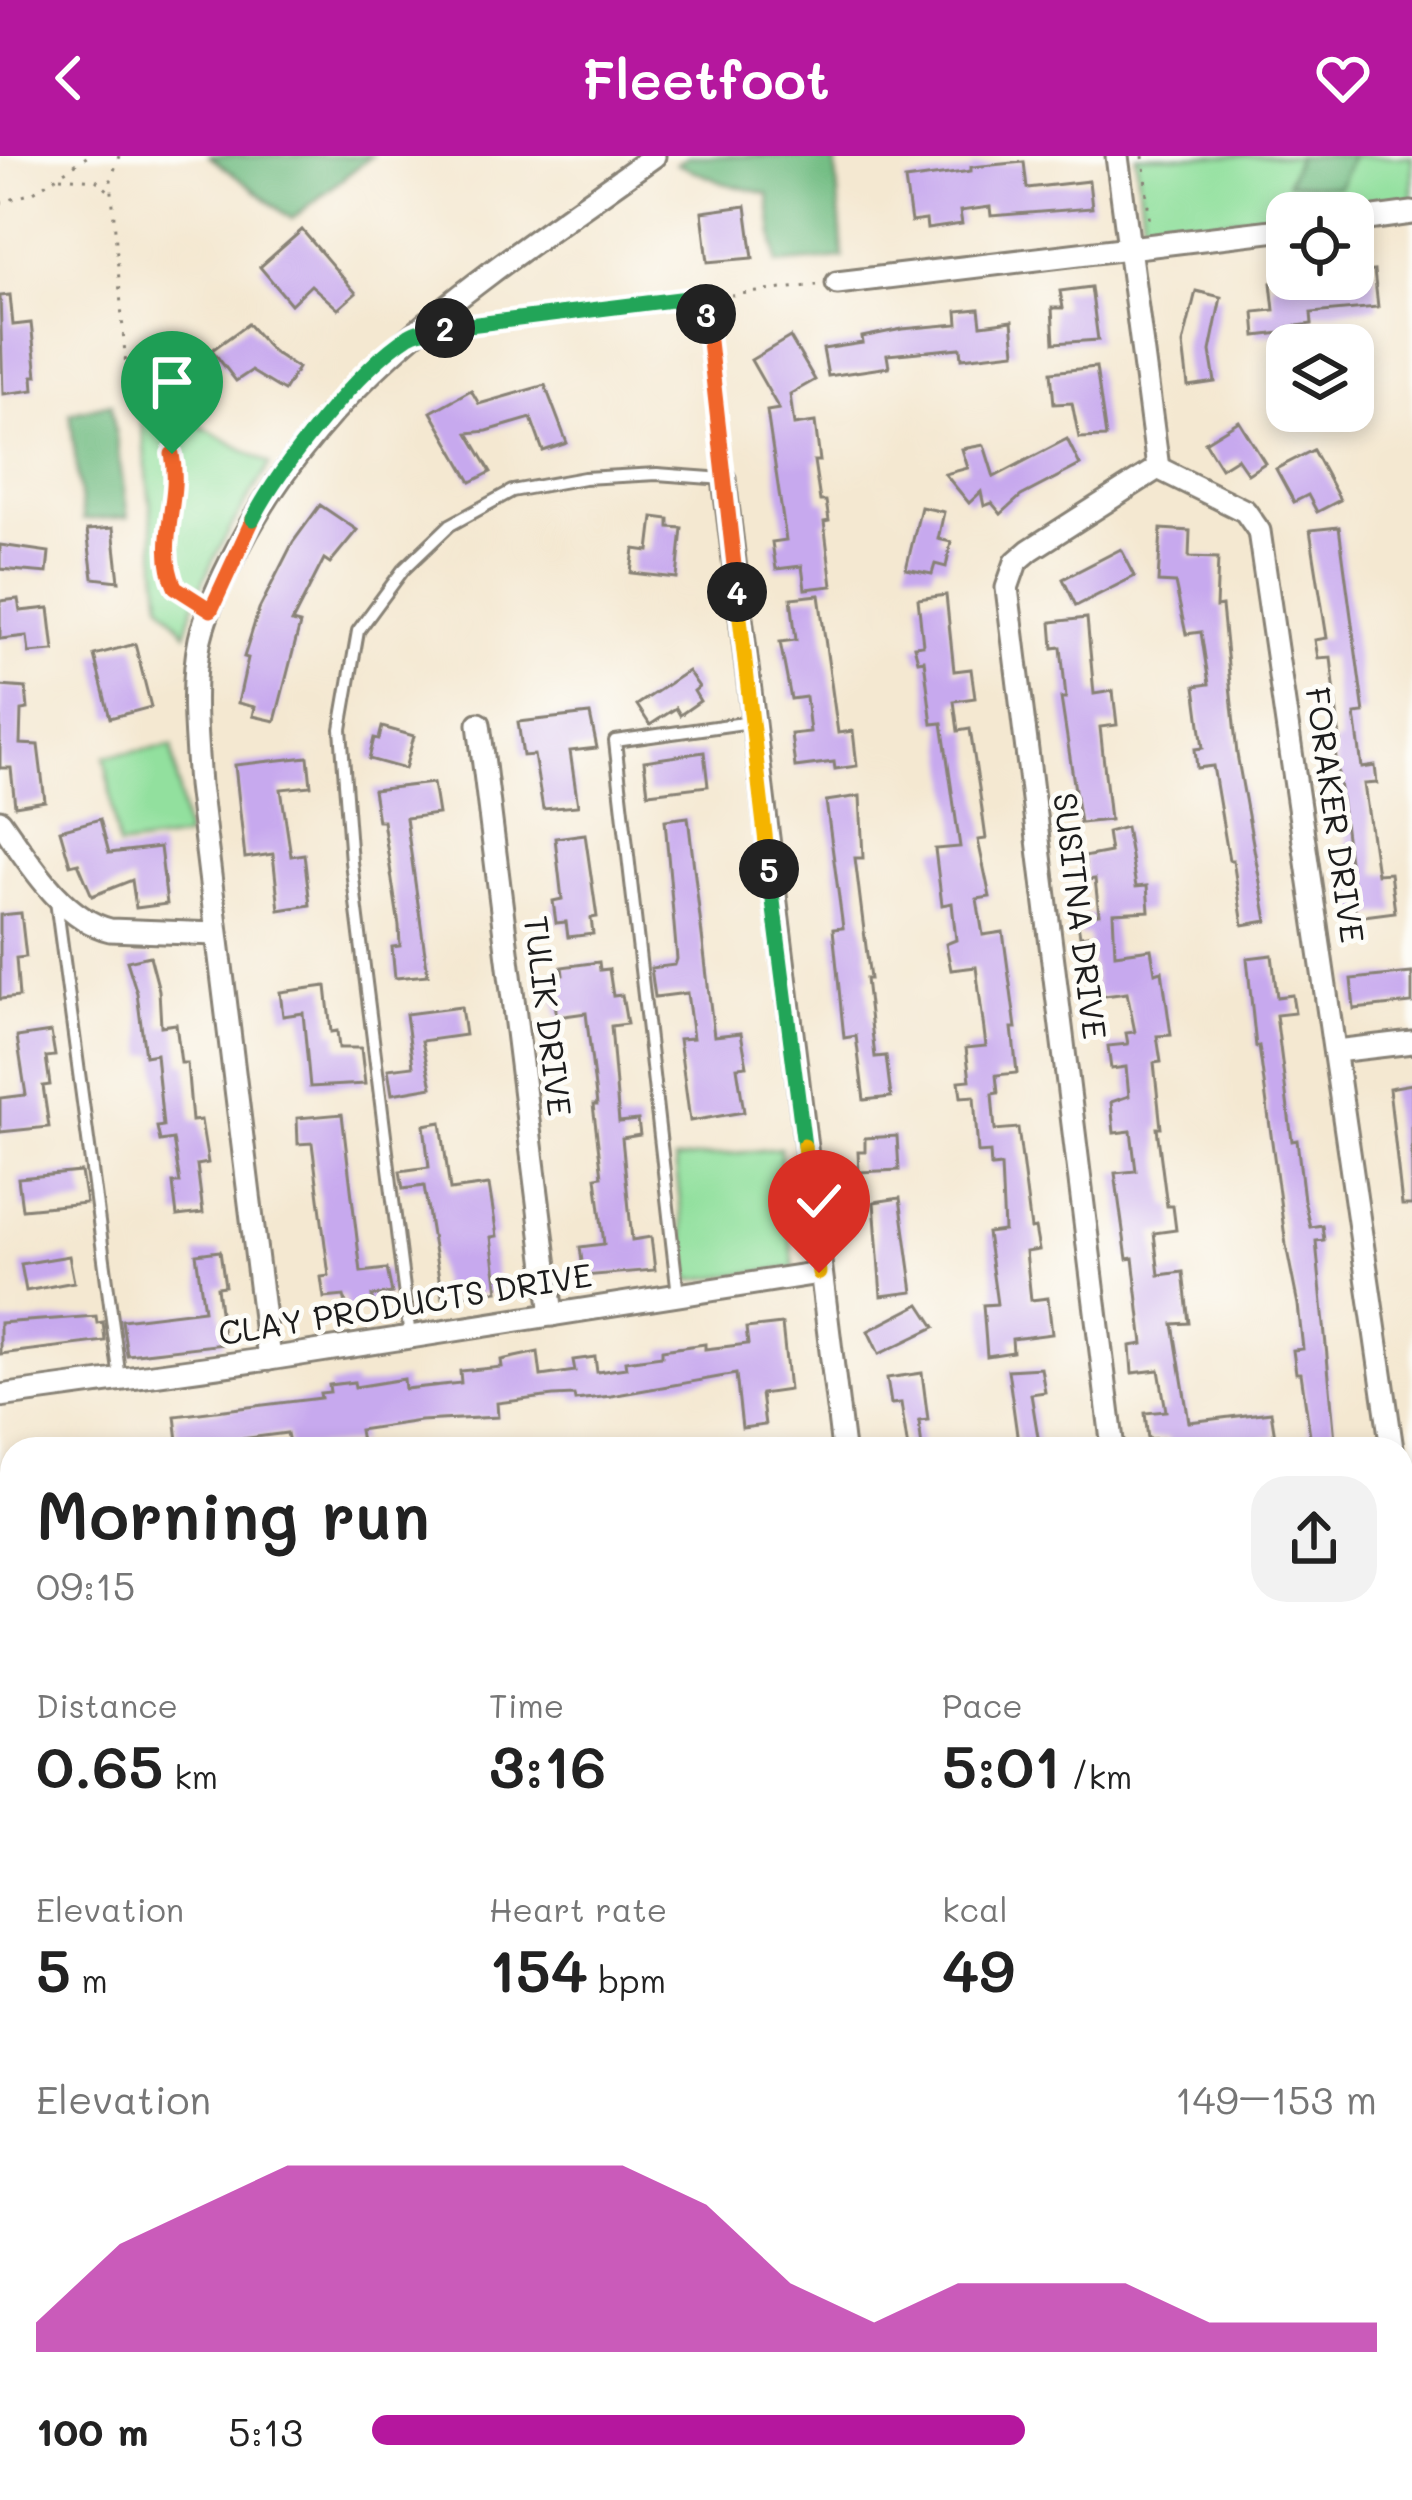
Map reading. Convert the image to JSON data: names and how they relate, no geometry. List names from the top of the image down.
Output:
{
  "streets": {
    "street": [
      "FORAKER DRIVE",
      "SUSITNA DRIVE",
      "TULIK DRIVE",
      "CLAY PRODUCTS DRIVE"
    ]
  },
  "crossings": [
    ["FORAKER DRIVE", "SUSITNA DRIVE"],
    ["TULIK DRIVE", "CLAY PRODUCTS DRIVE"]
  ],
  "page": {
    "header": "Fleetfoot",
    "pins": [
      "3",
      "2",
      "4",
      "5"
    ],
    "heading": ["Morning run", "09:15"],
    "stats": [
      ["Distance", "0.65 km"],
      ["Time", "3:16"],
      ["Pace", "5:01 /km"],
      ["Elevation", "5 m"],
      ["Heart rate", "154 bpm"],
      ["kcal", "49"]
    ],
    "chart": ["Elevation", "149–153 m"],
    "list": [
      {
        "name": "100 m",
        "note": "5:13"
      }
    ]
  }
}
